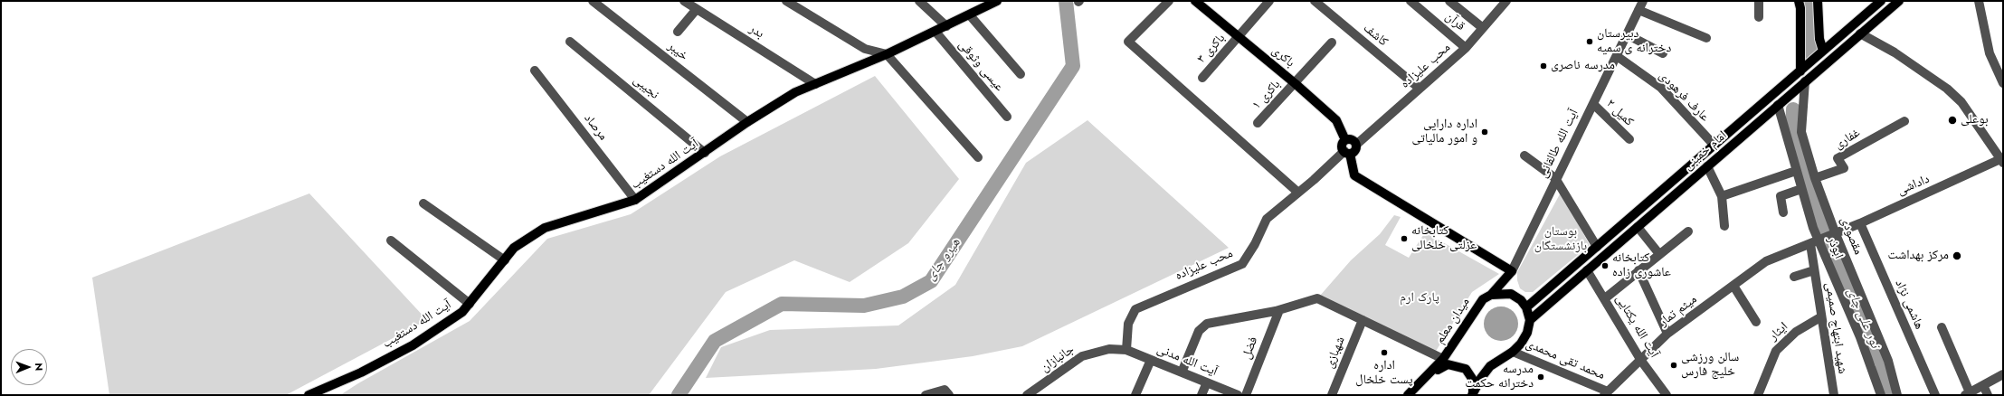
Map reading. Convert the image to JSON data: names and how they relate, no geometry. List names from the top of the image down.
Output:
{
  "streets": {
    "main road": [
      "باکری",
      "آیت الله طالقانی",
      "امام خمینی",
      "آیت الله دستغیب",
      "میدان معلم"
    ],
    "street": [
      "قرآن",
      "بدر",
      "کاشف",
      "باکری ۳",
      "خیبر",
      "عیسی وثوقی",
      "محب علیزاده",
      "نجیبی",
      "باکری ۱",
      "عارف فرهودی",
      "کمیل ۲",
      "مرصاد",
      "غفاری",
      "داداشی",
      "مقصودی",
      "ابوذر",
      "هاشمی نژاد",
      "میثم تمار",
      "آیت الله یکتایی",
      "شهید ابتهاج صمیمی",
      "ایثار",
      "فضل",
      "شهبازی",
      "جانبازان",
      "محمد تقی محمدی",
      "آیت‌ الله مدنی"
    ]
  },
  "crossings": [
    ["قرآن", "محب علیزاده"],
    ["بدر", "آیت الله دستغیب"],
    ["کاشف", "محب علیزاده"],
    ["باکری ۳", "باکری"],
    ["خیبر", "آیت الله دستغیب"],
    ["باکری", "محب علیزاده"],
    ["باکری", "باکری ۱"],
    ["عیسی وثوقی", "آیت الله دستغیب"],
    ["محب علیزاده", "جانبازان"],
    ["محب علیزاده", "آیت‌ الله مدنی"],
    ["نجیبی", "آیت الله دستغیب"],
    ["عارف فرهودی", "آیت الله طالقانی"],
    ["عارف فرهودی", "امام خمینی"],
    ["کمیل ۲", "آیت الله طالقانی"],
    ["مرصاد", "آیت الله دستغیب"],
    ["غفاری", "مقصودی"],
    ["آیت الله طالقانی", "میدان معلم"],
    ["امام خمینی", "مقصودی"],
    ["امام خمینی", "ابوذر"],
    ["امام خمینی", "آیت الله یکتایی"],
    ["داداشی", "مقصودی"],
    ["داداشی", "ابوذر"],
    ["داداشی", "هاشمی نژاد"],
    ["داداشی", "میثم تمار"],
    ["داداشی", "شهید ابتهاج صمیمی"],
    ["ابوذر", "میثم تمار"],
    ["ابوذر", "شهید ابتهاج صمیمی"],
    ["میثم تمار", "آیت الله یکتایی"],
    ["میثم تمار", "شهید ابتهاج صمیمی"],
    ["میثم تمار", "محمد تقی محمدی"],
    ["شهید ابتهاج صمیمی", "ایثار"],
    ["جانبازان", "آیت‌ الله مدنی"]
  ],
  "water": ["هیرو چای", "نور علی چای"],
  "parks": ["بوستان بازنشستگان", "پارک ارم"],
  "places": [
    "دبیرستان دخترانه ی سمیه",
    "مدرسه ناصری",
    "بوعلی",
    "اداره دارایی و امور مالیاتی",
    "کتابخانه عزلتی خلخالی",
    "مرکز بهداشت",
    "کتابخانه عاشوری زاده",
    "اداره پست خلخال",
    "سالن ورزشی خلیج فارس",
    "مدرسه دخترانه حکمت"
  ],
  "north": "right"
}
